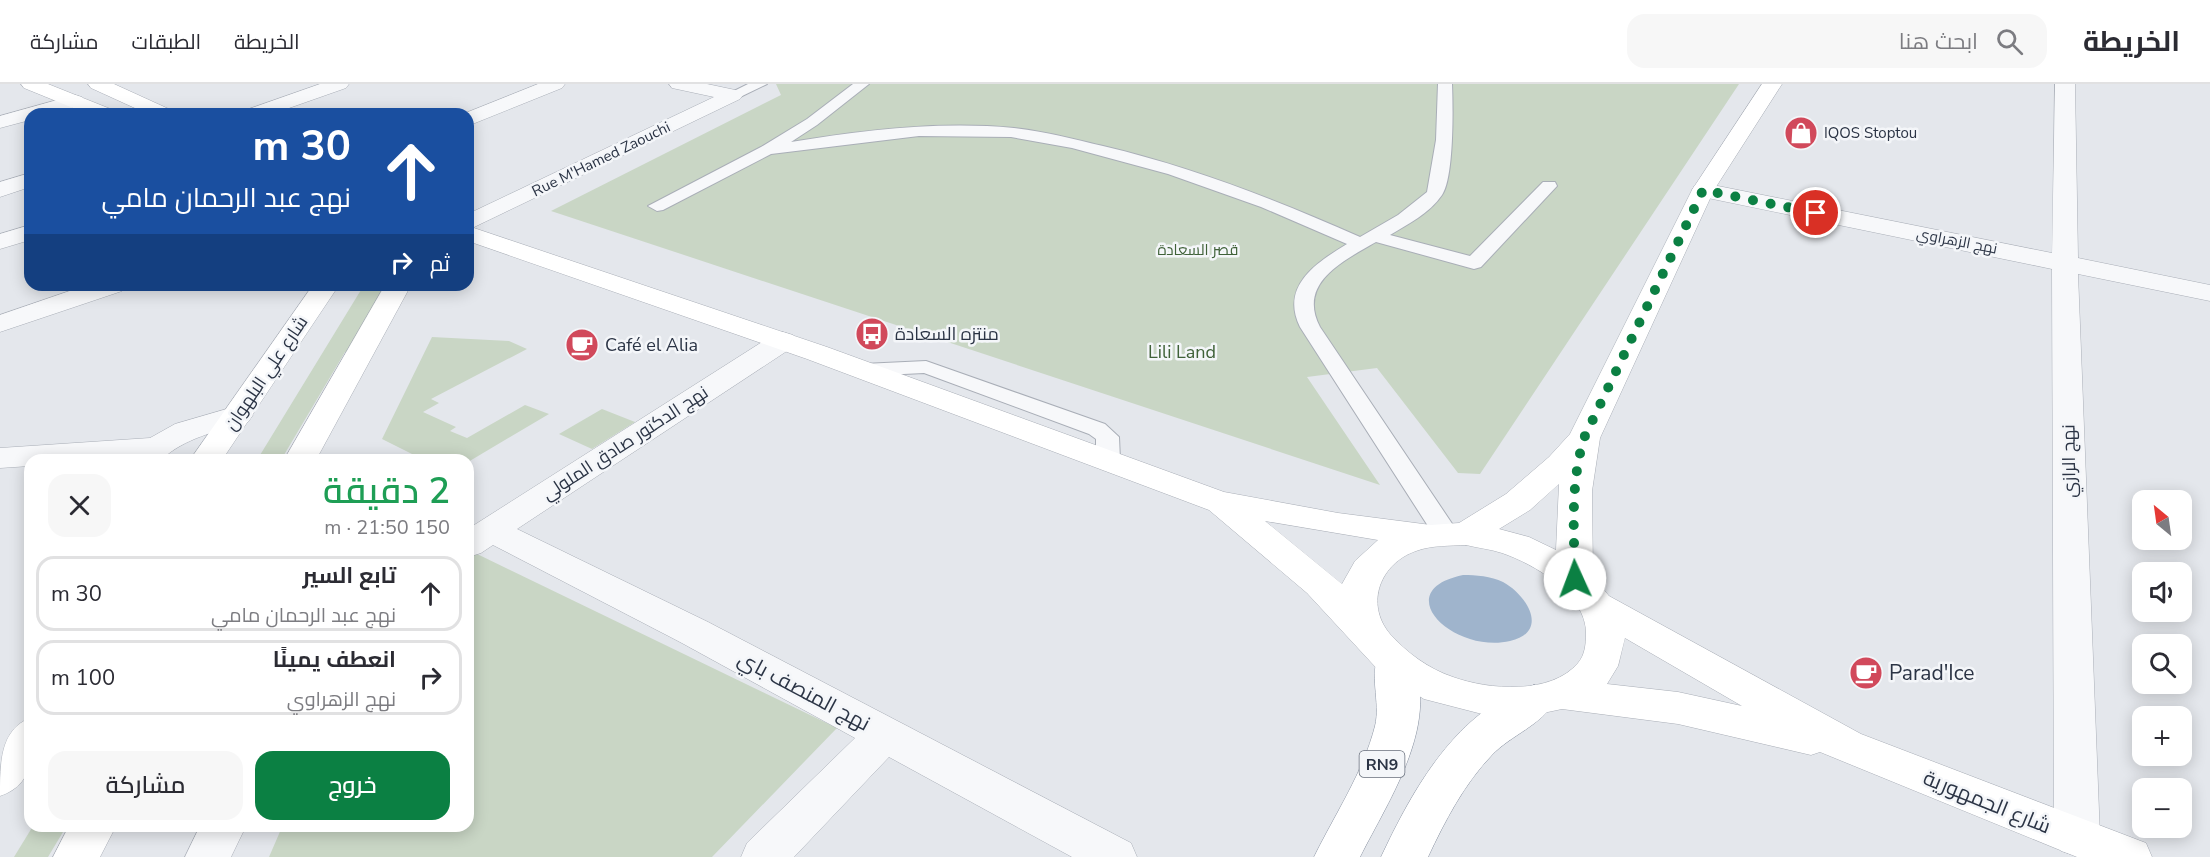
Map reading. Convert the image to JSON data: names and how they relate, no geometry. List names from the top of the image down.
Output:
{
  "streets": {
    "main road": ["شارع علي البلهوان", "RN9", "شارع الجمهورية"],
    "street": [
      "Rue M'Hamed Zaouchi",
      "نهج الزهراوي",
      "نهج الدكتور صادق الملولي",
      "نهج الرازي",
      "نهج المنصف باي"
    ]
  },
  "crossings": [
    ["نهج الزهراوي", "نهج الرازي"],
    ["نهج الدكتور صادق الملولي", "نهج المنصف باي"],
    ["نهج الرازي", "شارع الجمهورية"],
    ["RN9", "شارع الجمهورية"]
  ],
  "parks": ["قصر السعادة", "Lili Land"],
  "places": {
    "shop": ["IQOS Stoptou"],
    "bus stop": ["منتزه السعادة"],
    "cafe": ["Café el Alia", "Parad'Ice"]
  },
  "north": "top left",
  "page": {
    "header": "الخريطة",
    "search": "ابحث هنا",
    "nav": ["الخريطة", "الطبقات", "مشاركة"],
    "turn": ["30 m", "نهج عبد الرحمان مامي"],
    "then": "ثم",
    "heading": ["2 دقيقة", "150 m · 21:50"],
    "map_buttons": ["+", "−"],
    "list": [
      {
        "name": "تابع السير",
        "note": "نهج عبد الرحمان مامي",
        "value": "30 m"
      },
      {
        "name": "انعطف يمينًا",
        "note": "نهج الزهراوي",
        "value": "100 m"
      }
    ],
    "buttons": ["خروج", "مشاركة"]
  }
}
